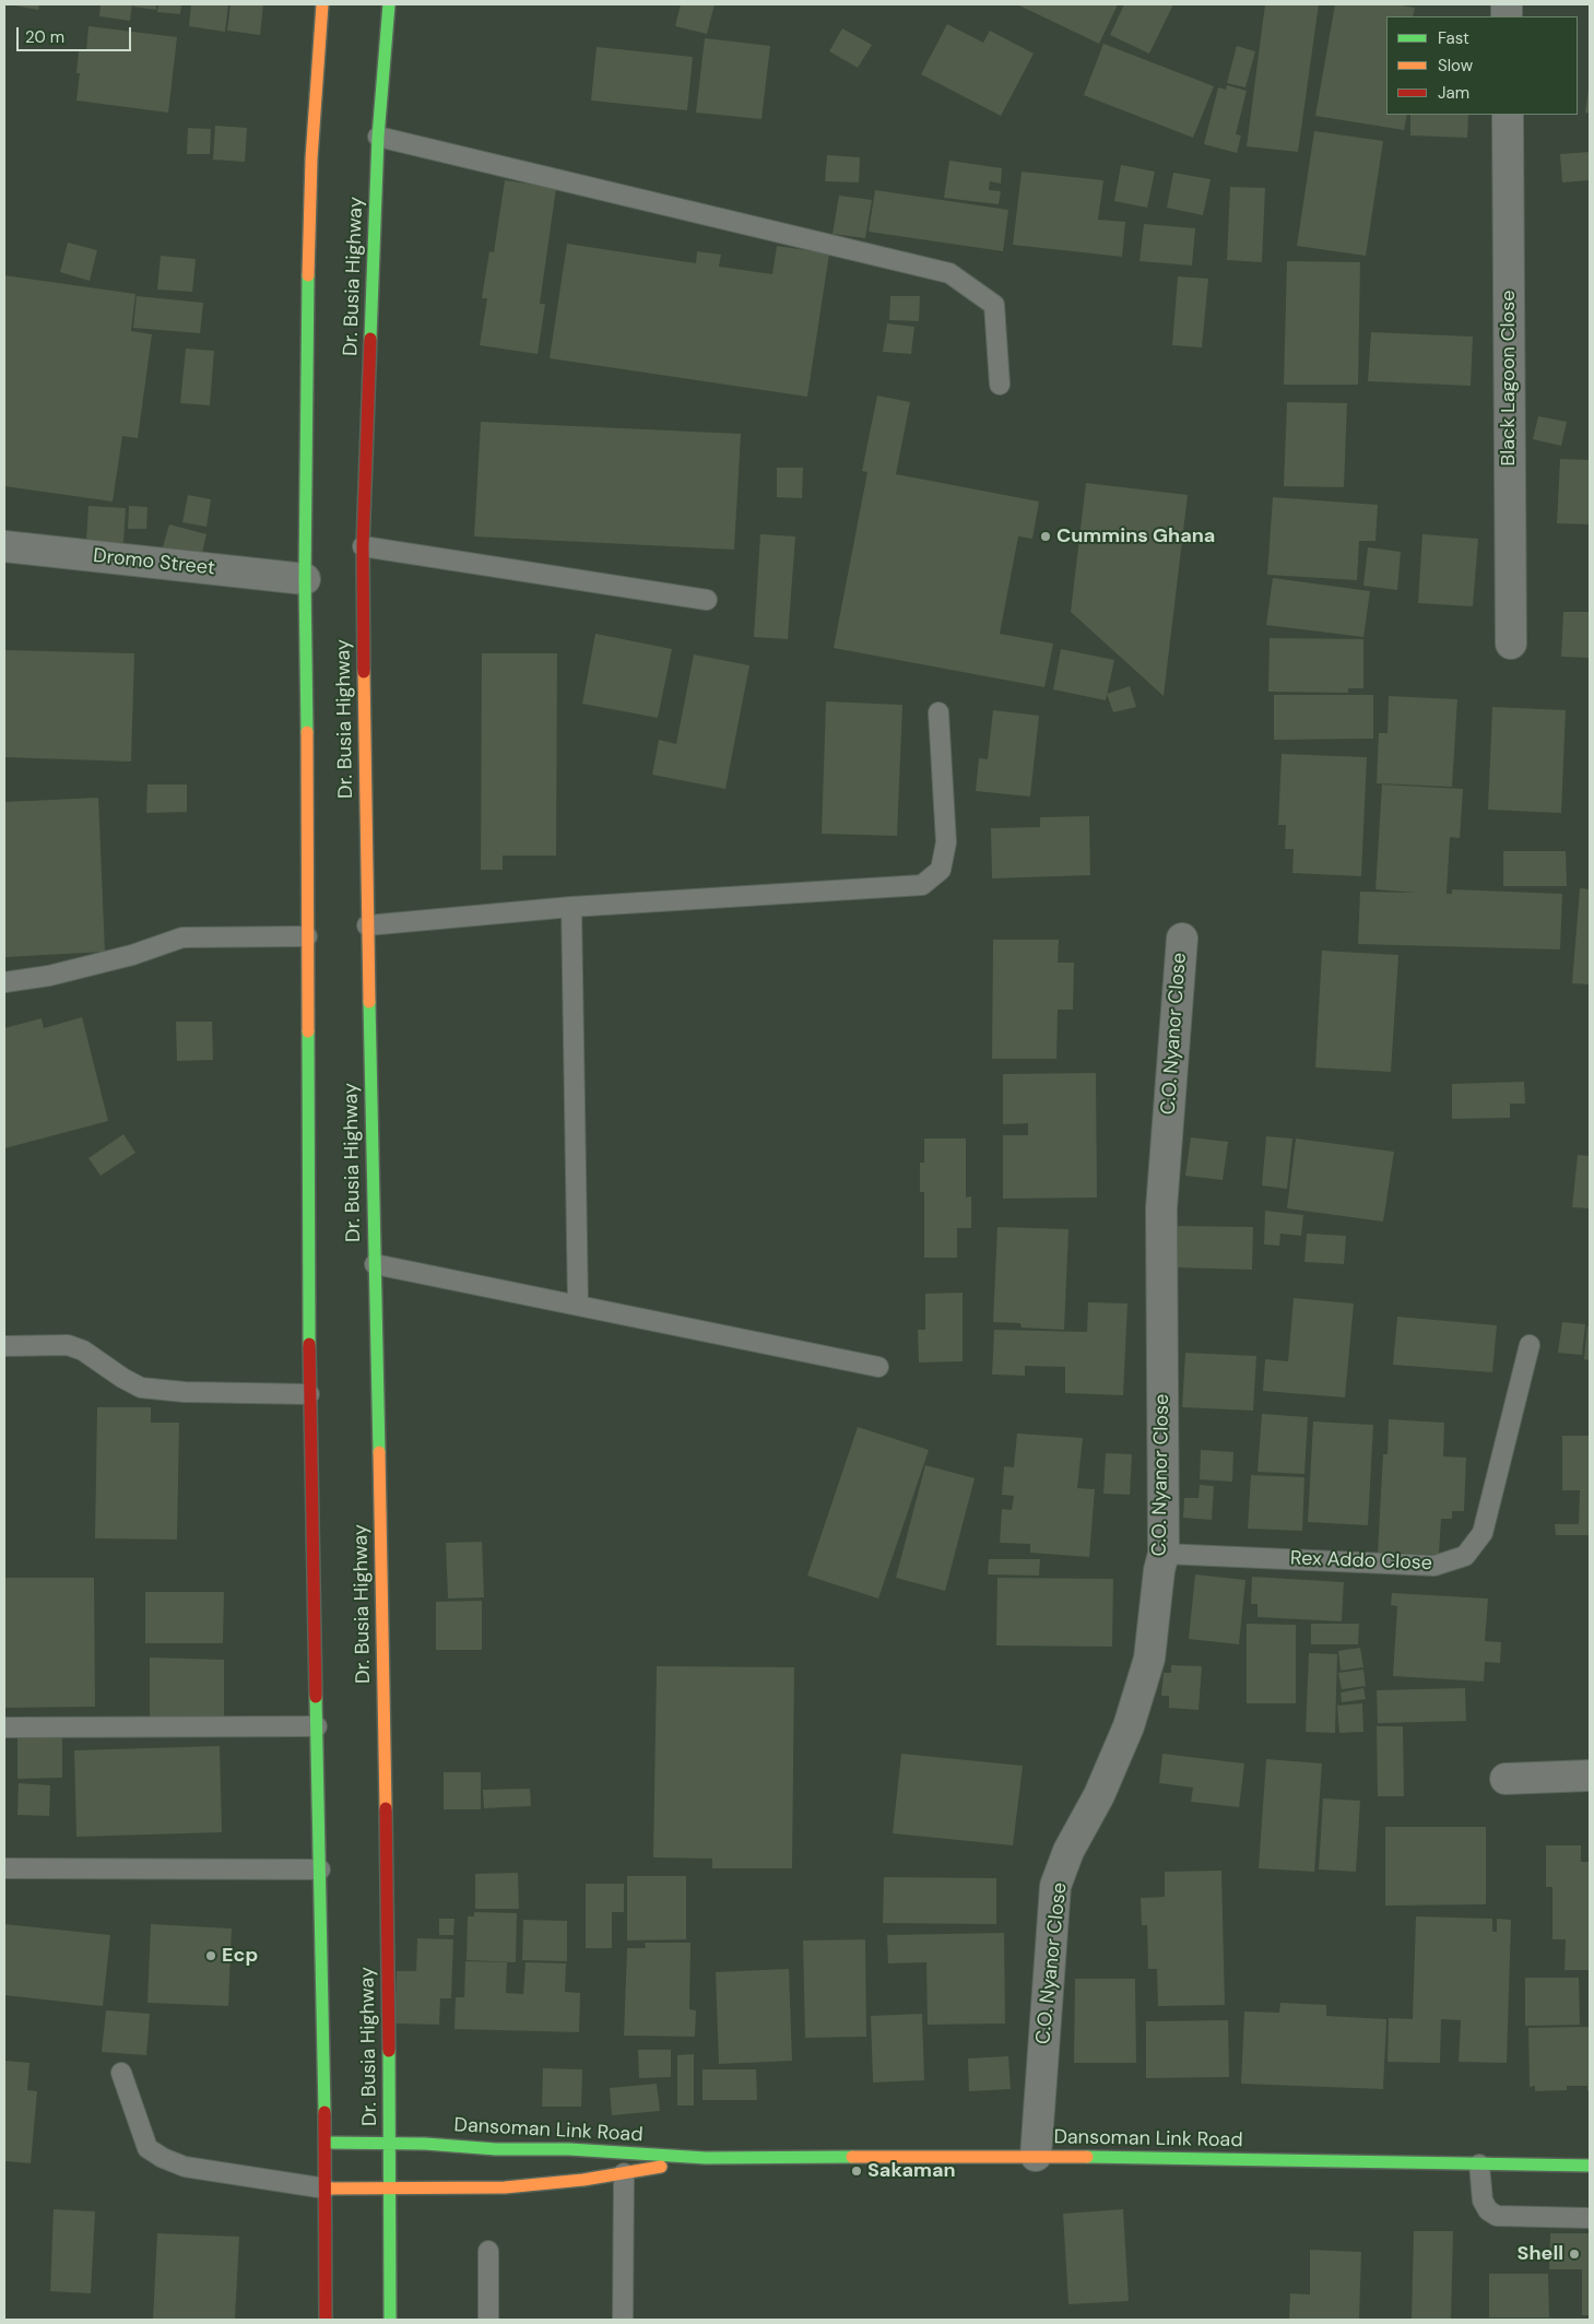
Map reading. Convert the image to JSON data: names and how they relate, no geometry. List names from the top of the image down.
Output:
{
  "streets": {
    "main road": ["Dr. Busia Highway", "Dansoman Link Road"],
    "street": ["Black Lagoon Close", "Dromo Street", "C.O. Nyanor Close"],
    "lane": ["Rex Addo Close"]
  },
  "crossings": [
    ["Dr. Busia Highway", "Dromo Street"],
    ["Dr. Busia Highway", "Dansoman Link Road"],
    ["C.O. Nyanor Close", "Rex Addo Close"],
    ["C.O. Nyanor Close", "Dansoman Link Road"]
  ],
  "places": [
    "Cummins Ghana",
    "Ecp",
    "Sakaman",
    "Shell"
  ],
  "legend": ["Fast", "Slow", "Jam"],
  "scale_bar": "20 m"
}
